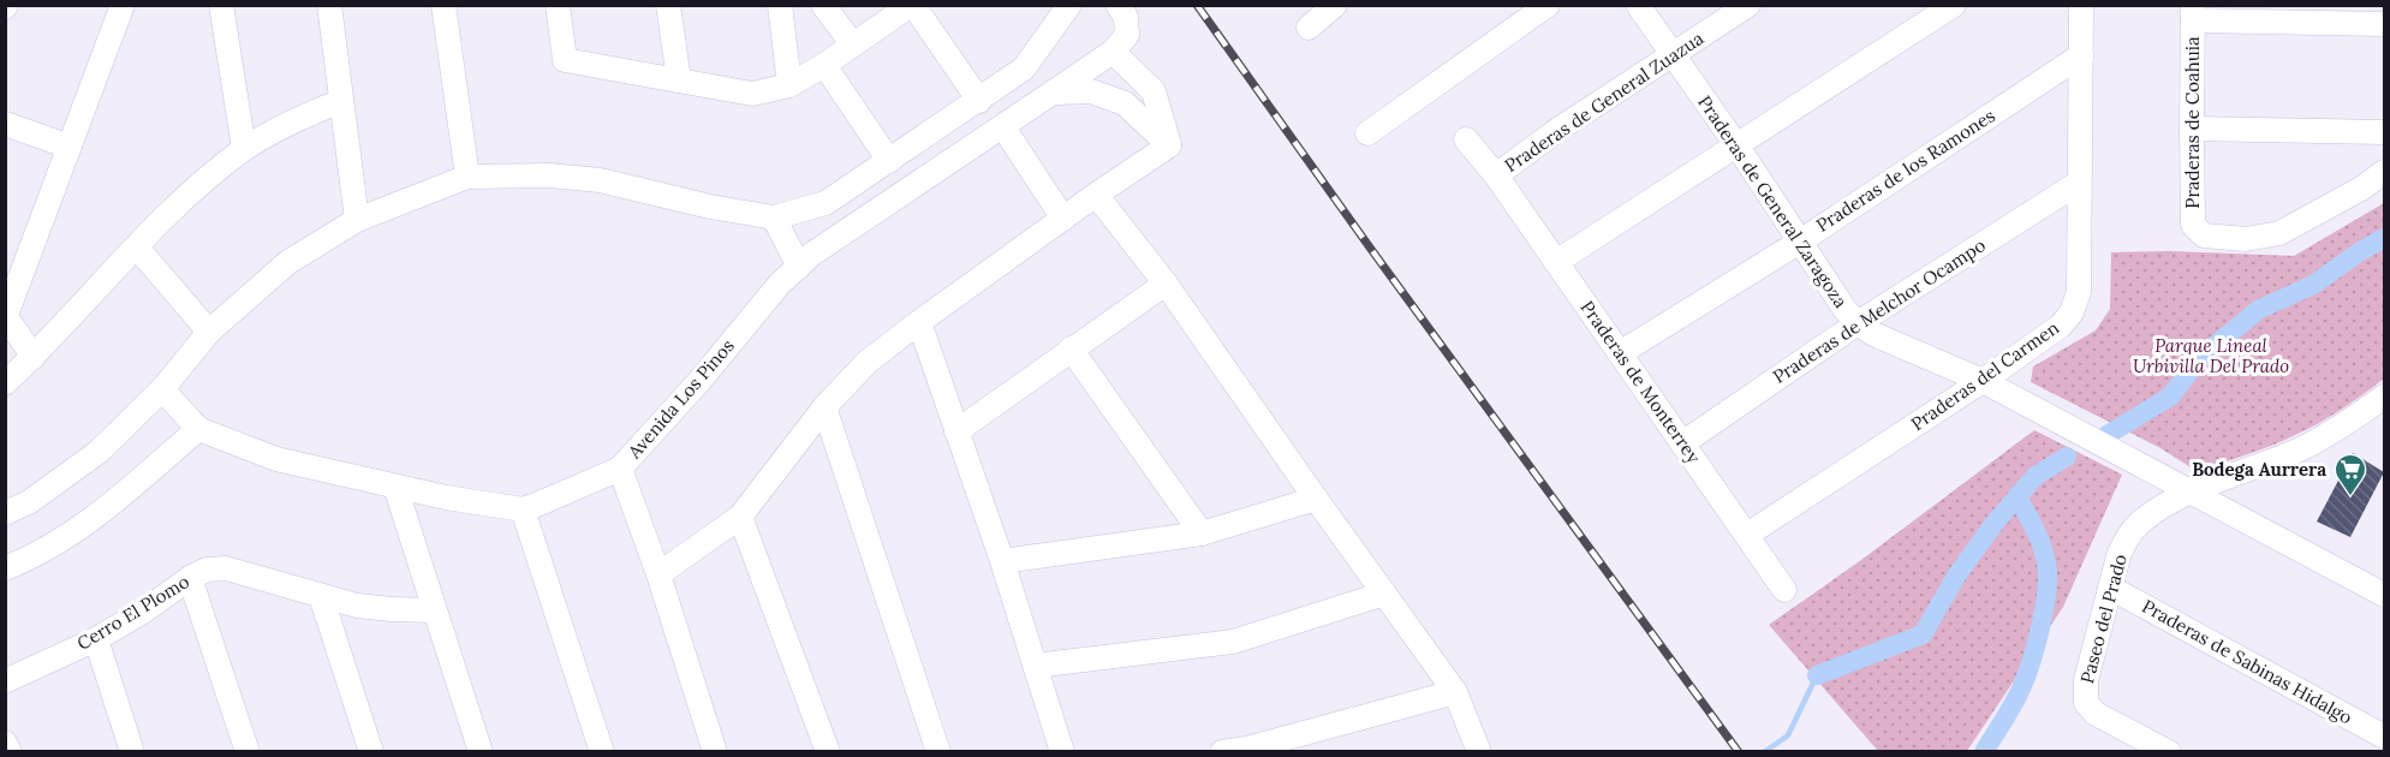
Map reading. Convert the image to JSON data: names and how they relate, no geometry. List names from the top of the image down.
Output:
{
  "streets": {
    "street": [
      "Praderas de General Zuazua",
      "Praderas de Coahuia",
      "Praderas de los Ramones",
      "Praderas de General Zaragoza",
      "Praderas de Melchor Ocampo",
      "Praderas del Carmen",
      "Praderas de Monterrey",
      "Avenida Los Pinos",
      "Cerro El Plomo",
      "Paseo del Prado",
      "Praderas de Sabinas Hidalgo"
    ]
  },
  "crossings": [
    ["Praderas de General Zuazua", "Praderas de General Zaragoza"],
    ["Praderas de General Zuazua", "Praderas de Monterrey"],
    ["Praderas de los Ramones", "Praderas de General Zaragoza"],
    ["Praderas de los Ramones", "Praderas del Carmen"],
    ["Praderas de los Ramones", "Praderas de Monterrey"],
    ["Praderas de General Zaragoza", "Praderas de Melchor Ocampo"],
    ["Praderas de General Zaragoza", "Praderas del Carmen"],
    ["Praderas de General Zaragoza", "Paseo del Prado"],
    ["Praderas de Melchor Ocampo", "Praderas del Carmen"],
    ["Praderas de Melchor Ocampo", "Praderas de Monterrey"],
    ["Praderas del Carmen", "Praderas de Monterrey"],
    ["Paseo del Prado", "Praderas de Sabinas Hidalgo"]
  ],
  "parks": ["Parque Lineal Urbivilla Del Prado"],
  "places": {
    "supermarket": ["Bodega Aurrera"]
  }
}
